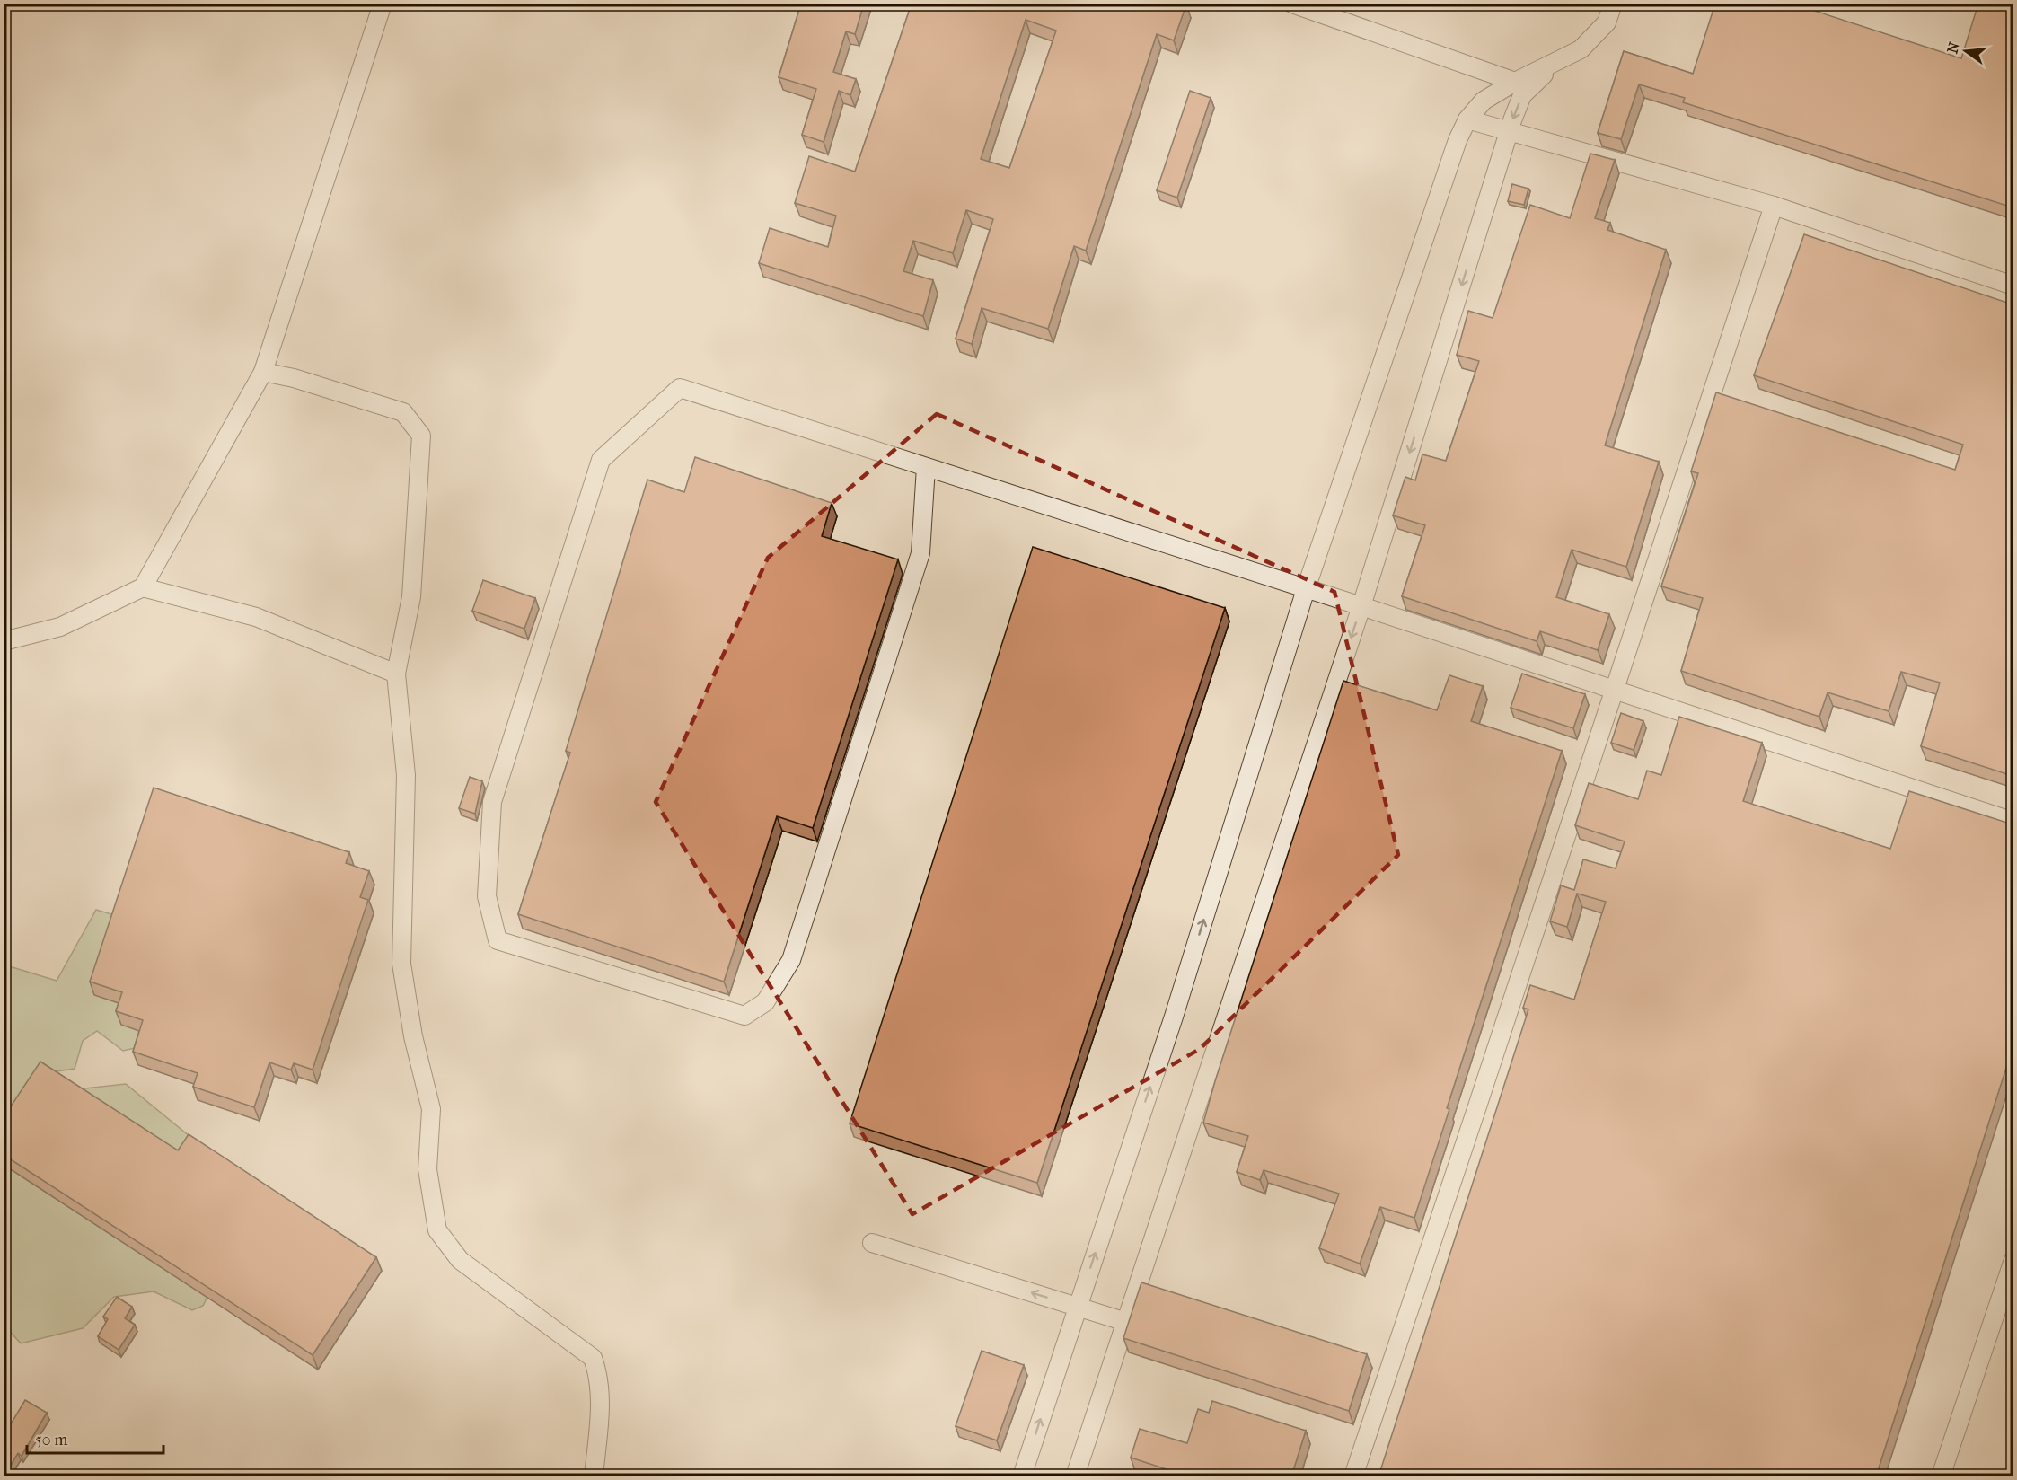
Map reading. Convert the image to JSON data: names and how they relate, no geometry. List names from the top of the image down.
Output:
{
  "scale_bar": "50 m",
  "north": "left"
}
